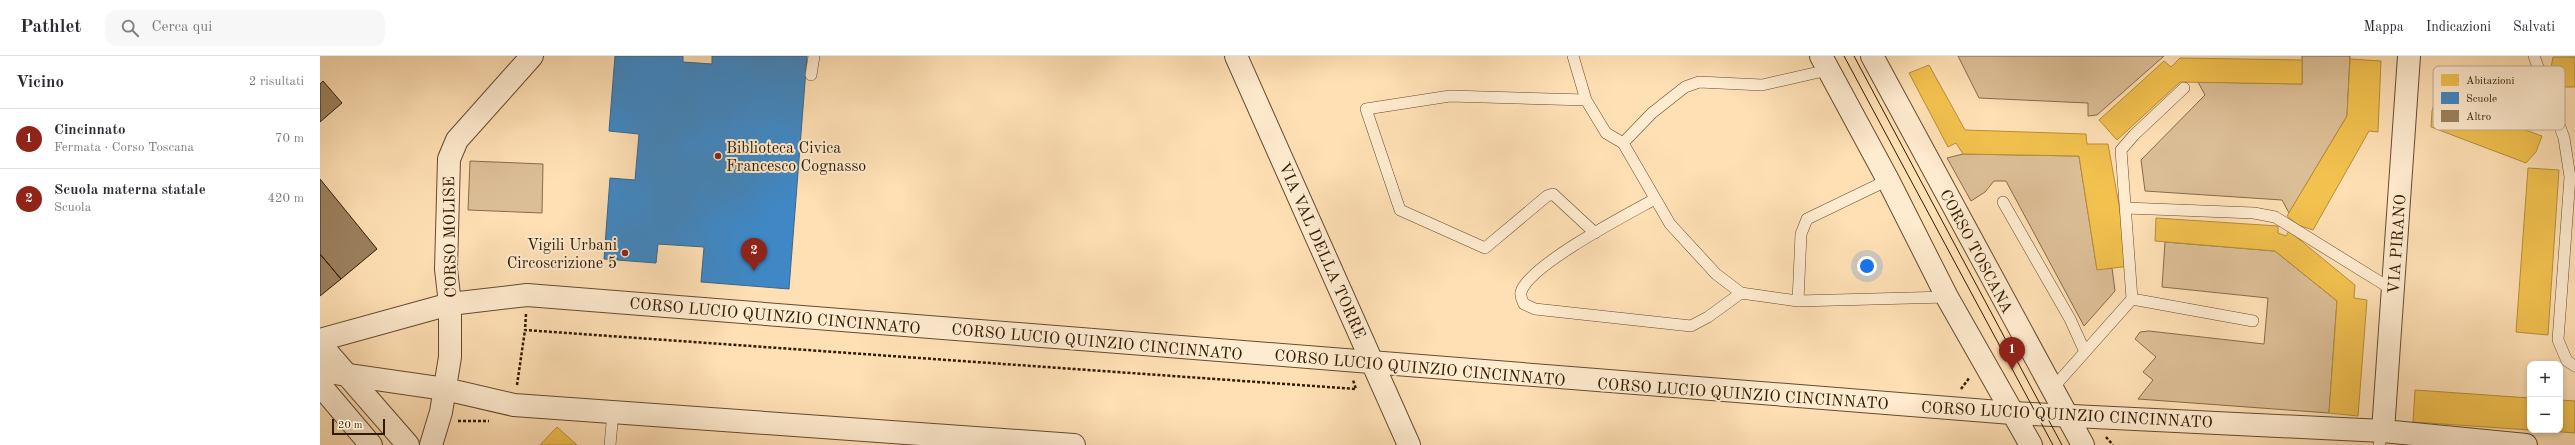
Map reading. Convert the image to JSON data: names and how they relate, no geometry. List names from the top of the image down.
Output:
{
  "streets": {
    "street": [
      "CORSO MOLISE",
      "VIA PIRANO",
      "VIA VAL DELLA TORRE",
      "CORSO TOSCANA",
      "CORSO LUCIO QUINZIO CINCINNATO"
    ]
  },
  "crossings": [
    ["CORSO MOLISE", "CORSO LUCIO QUINZIO CINCINNATO"],
    ["VIA PIRANO", "CORSO LUCIO QUINZIO CINCINNATO"],
    ["VIA VAL DELLA TORRE", "CORSO LUCIO QUINZIO CINCINNATO"],
    ["CORSO TOSCANA", "CORSO LUCIO QUINZIO CINCINNATO"]
  ],
  "places": ["Biblioteca Civica Francesco Cognasso", "Vigili Urbani Circoscrizione 5"],
  "legend": ["Abitazioni", "Scuole", "Altro"],
  "scale_bar": "20 m",
  "page": {
    "header": "Pathlet",
    "search": "Cerca qui",
    "nav": ["Mappa", "Indicazioni", "Salvati"],
    "heading": ["Vicino", "2 risultati"],
    "list": [
      {
        "mark": "1",
        "name": "Cincinnato",
        "note": "Fermata · Corso Toscana",
        "value": "70 m"
      },
      {
        "mark": "2",
        "name": "Scuola materna statale",
        "note": "Scuola",
        "value": "420 m"
      }
    ],
    "pins": ["2", "1"],
    "map_buttons": ["+", "−"],
    "scale": "20 m"
  }
}
